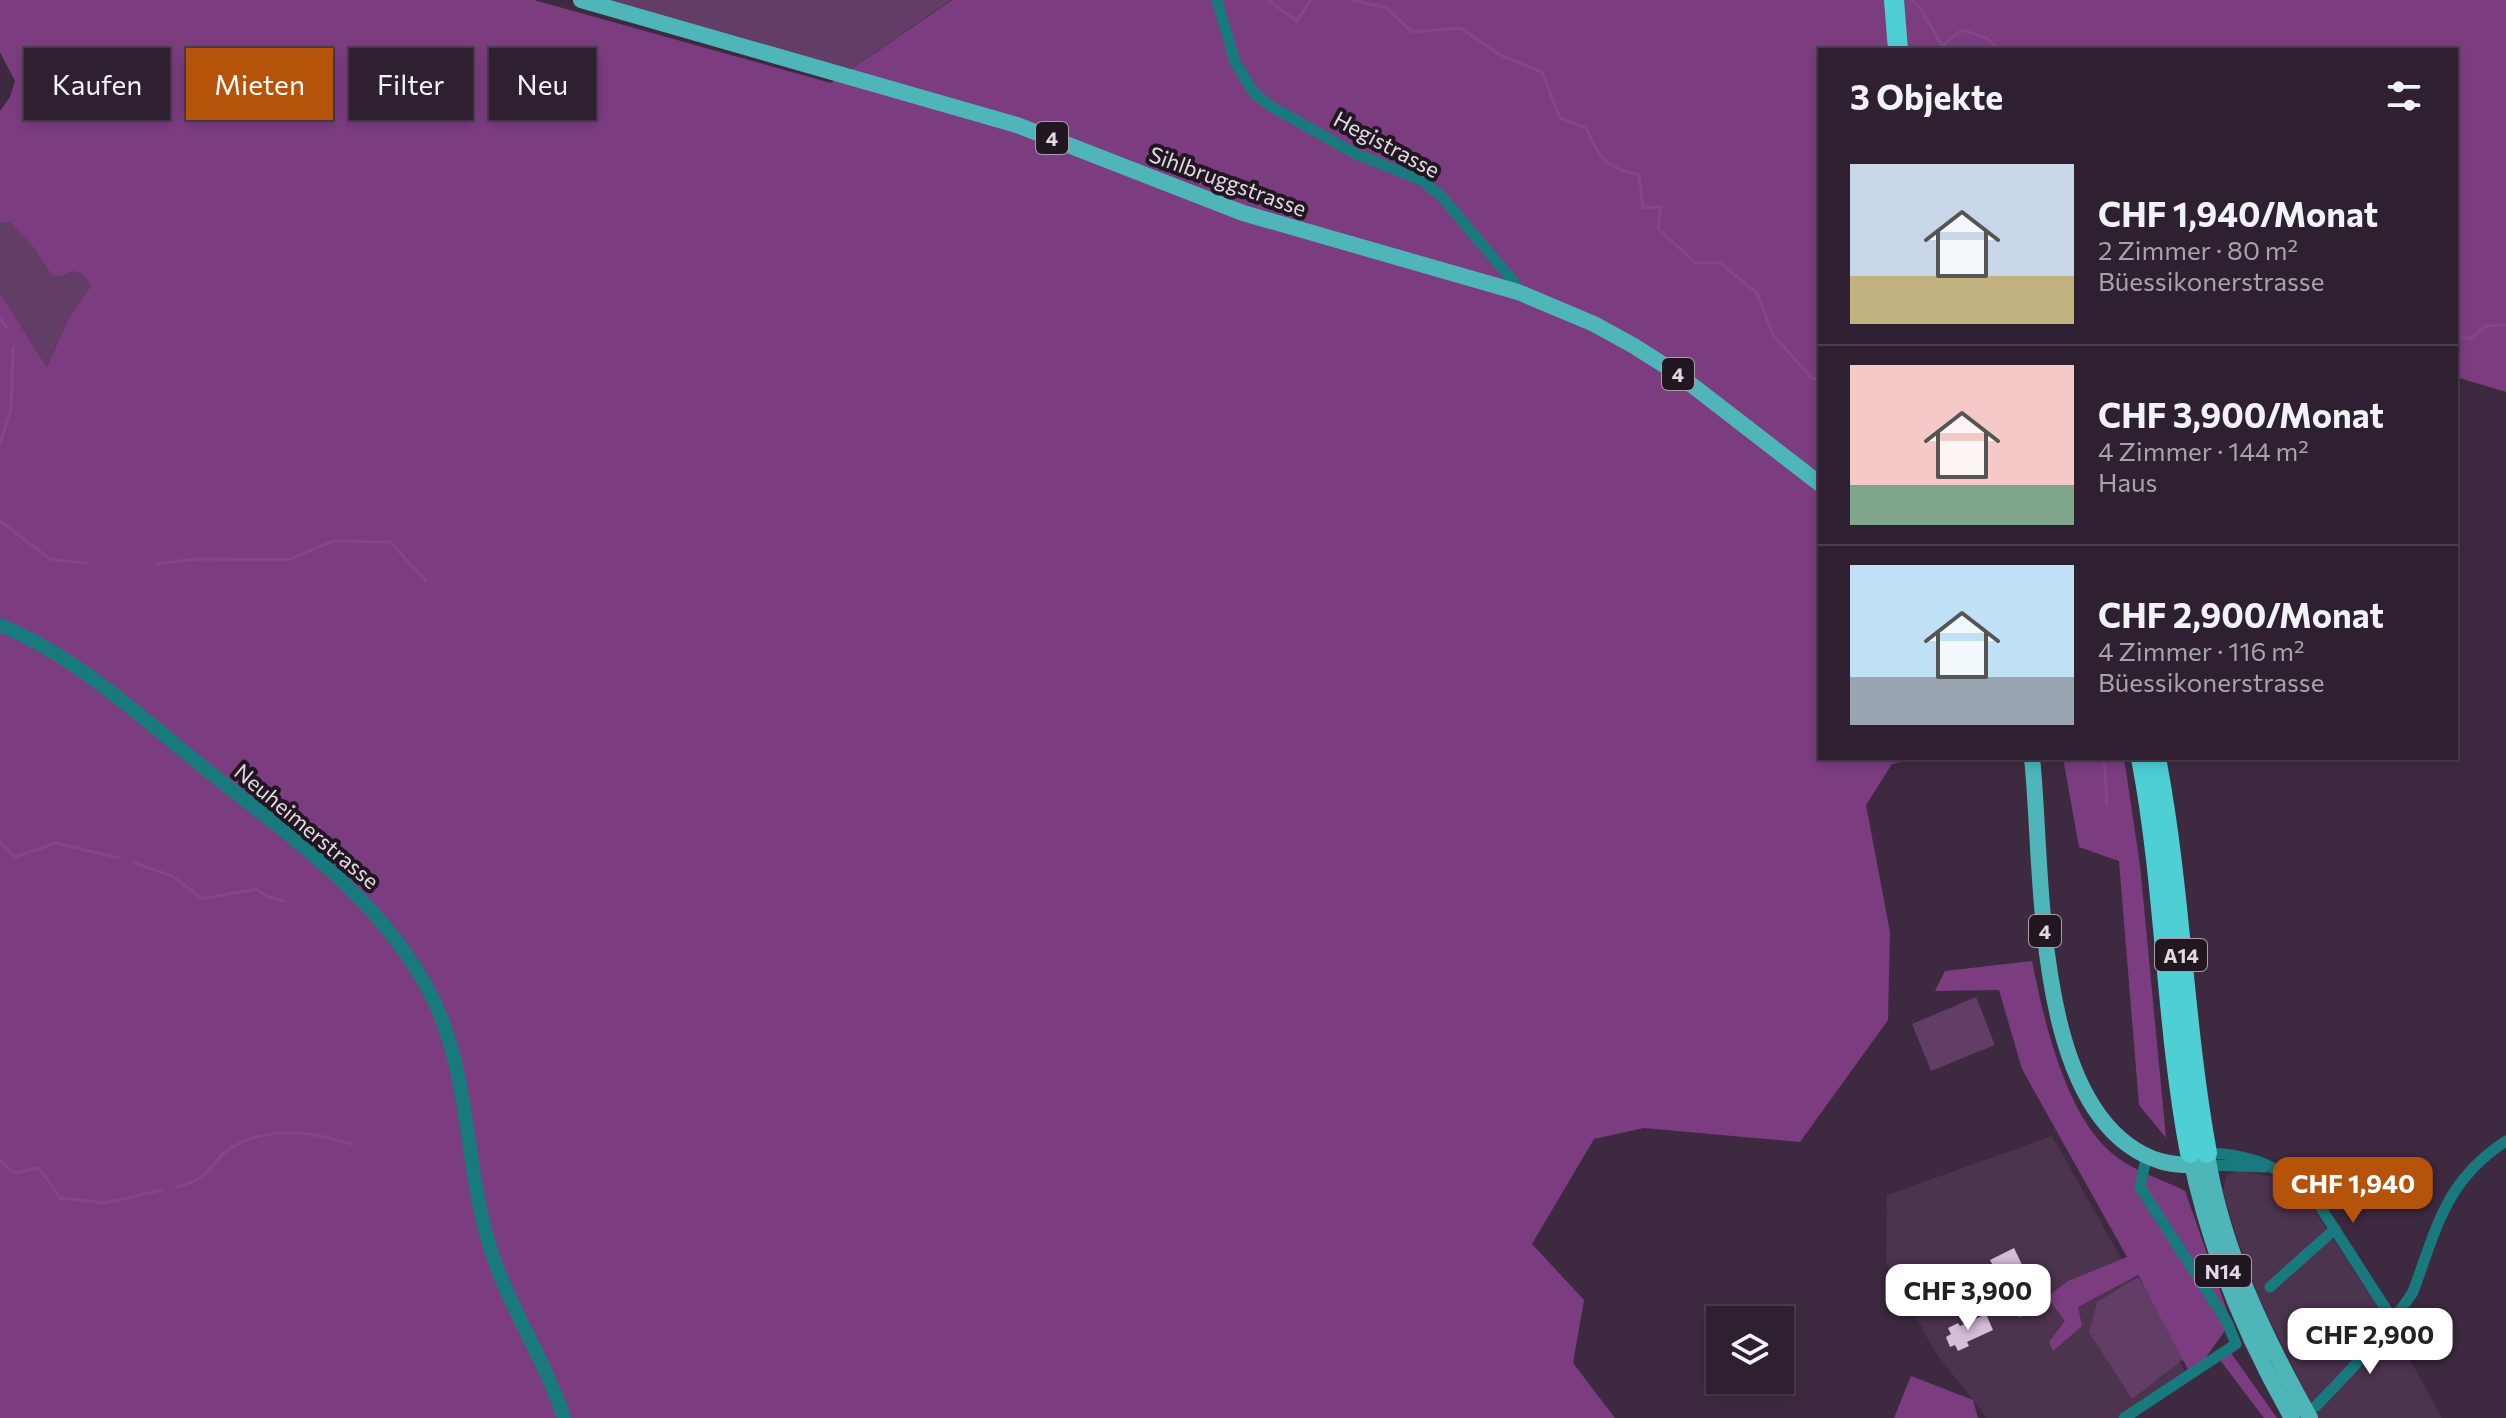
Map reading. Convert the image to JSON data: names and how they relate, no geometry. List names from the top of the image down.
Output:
{
  "streets": {
    "highway": ["A14"],
    "main road": ["4", "Sihlbruggstrasse", "N14"],
    "street": ["Hegistrasse", "Neuheimerstrasse"]
  },
  "crossings": [
    ["Hegistrasse", "Sihlbruggstrasse"],
    ["A14", "N14"]
  ],
  "page": {
    "chip": [
      "Kaufen",
      "Mieten",
      "Filter",
      "Neu"
    ],
    "heading": "3 Objekte",
    "list": [
      {
        "name": "CHF 1,940/Monat",
        "note": "2 Zimmer · 80 m² · Büessikonerstrasse"
      },
      {
        "name": "CHF 3,900/Monat",
        "note": "4 Zimmer · 144 m² · Haus"
      },
      {
        "name": "CHF 2,900/Monat",
        "note": "4 Zimmer · 116 m² · Büessikonerstrasse"
      }
    ],
    "price": ["CHF 1,940", "CHF 3,900", "CHF 2,900"]
  }
}
